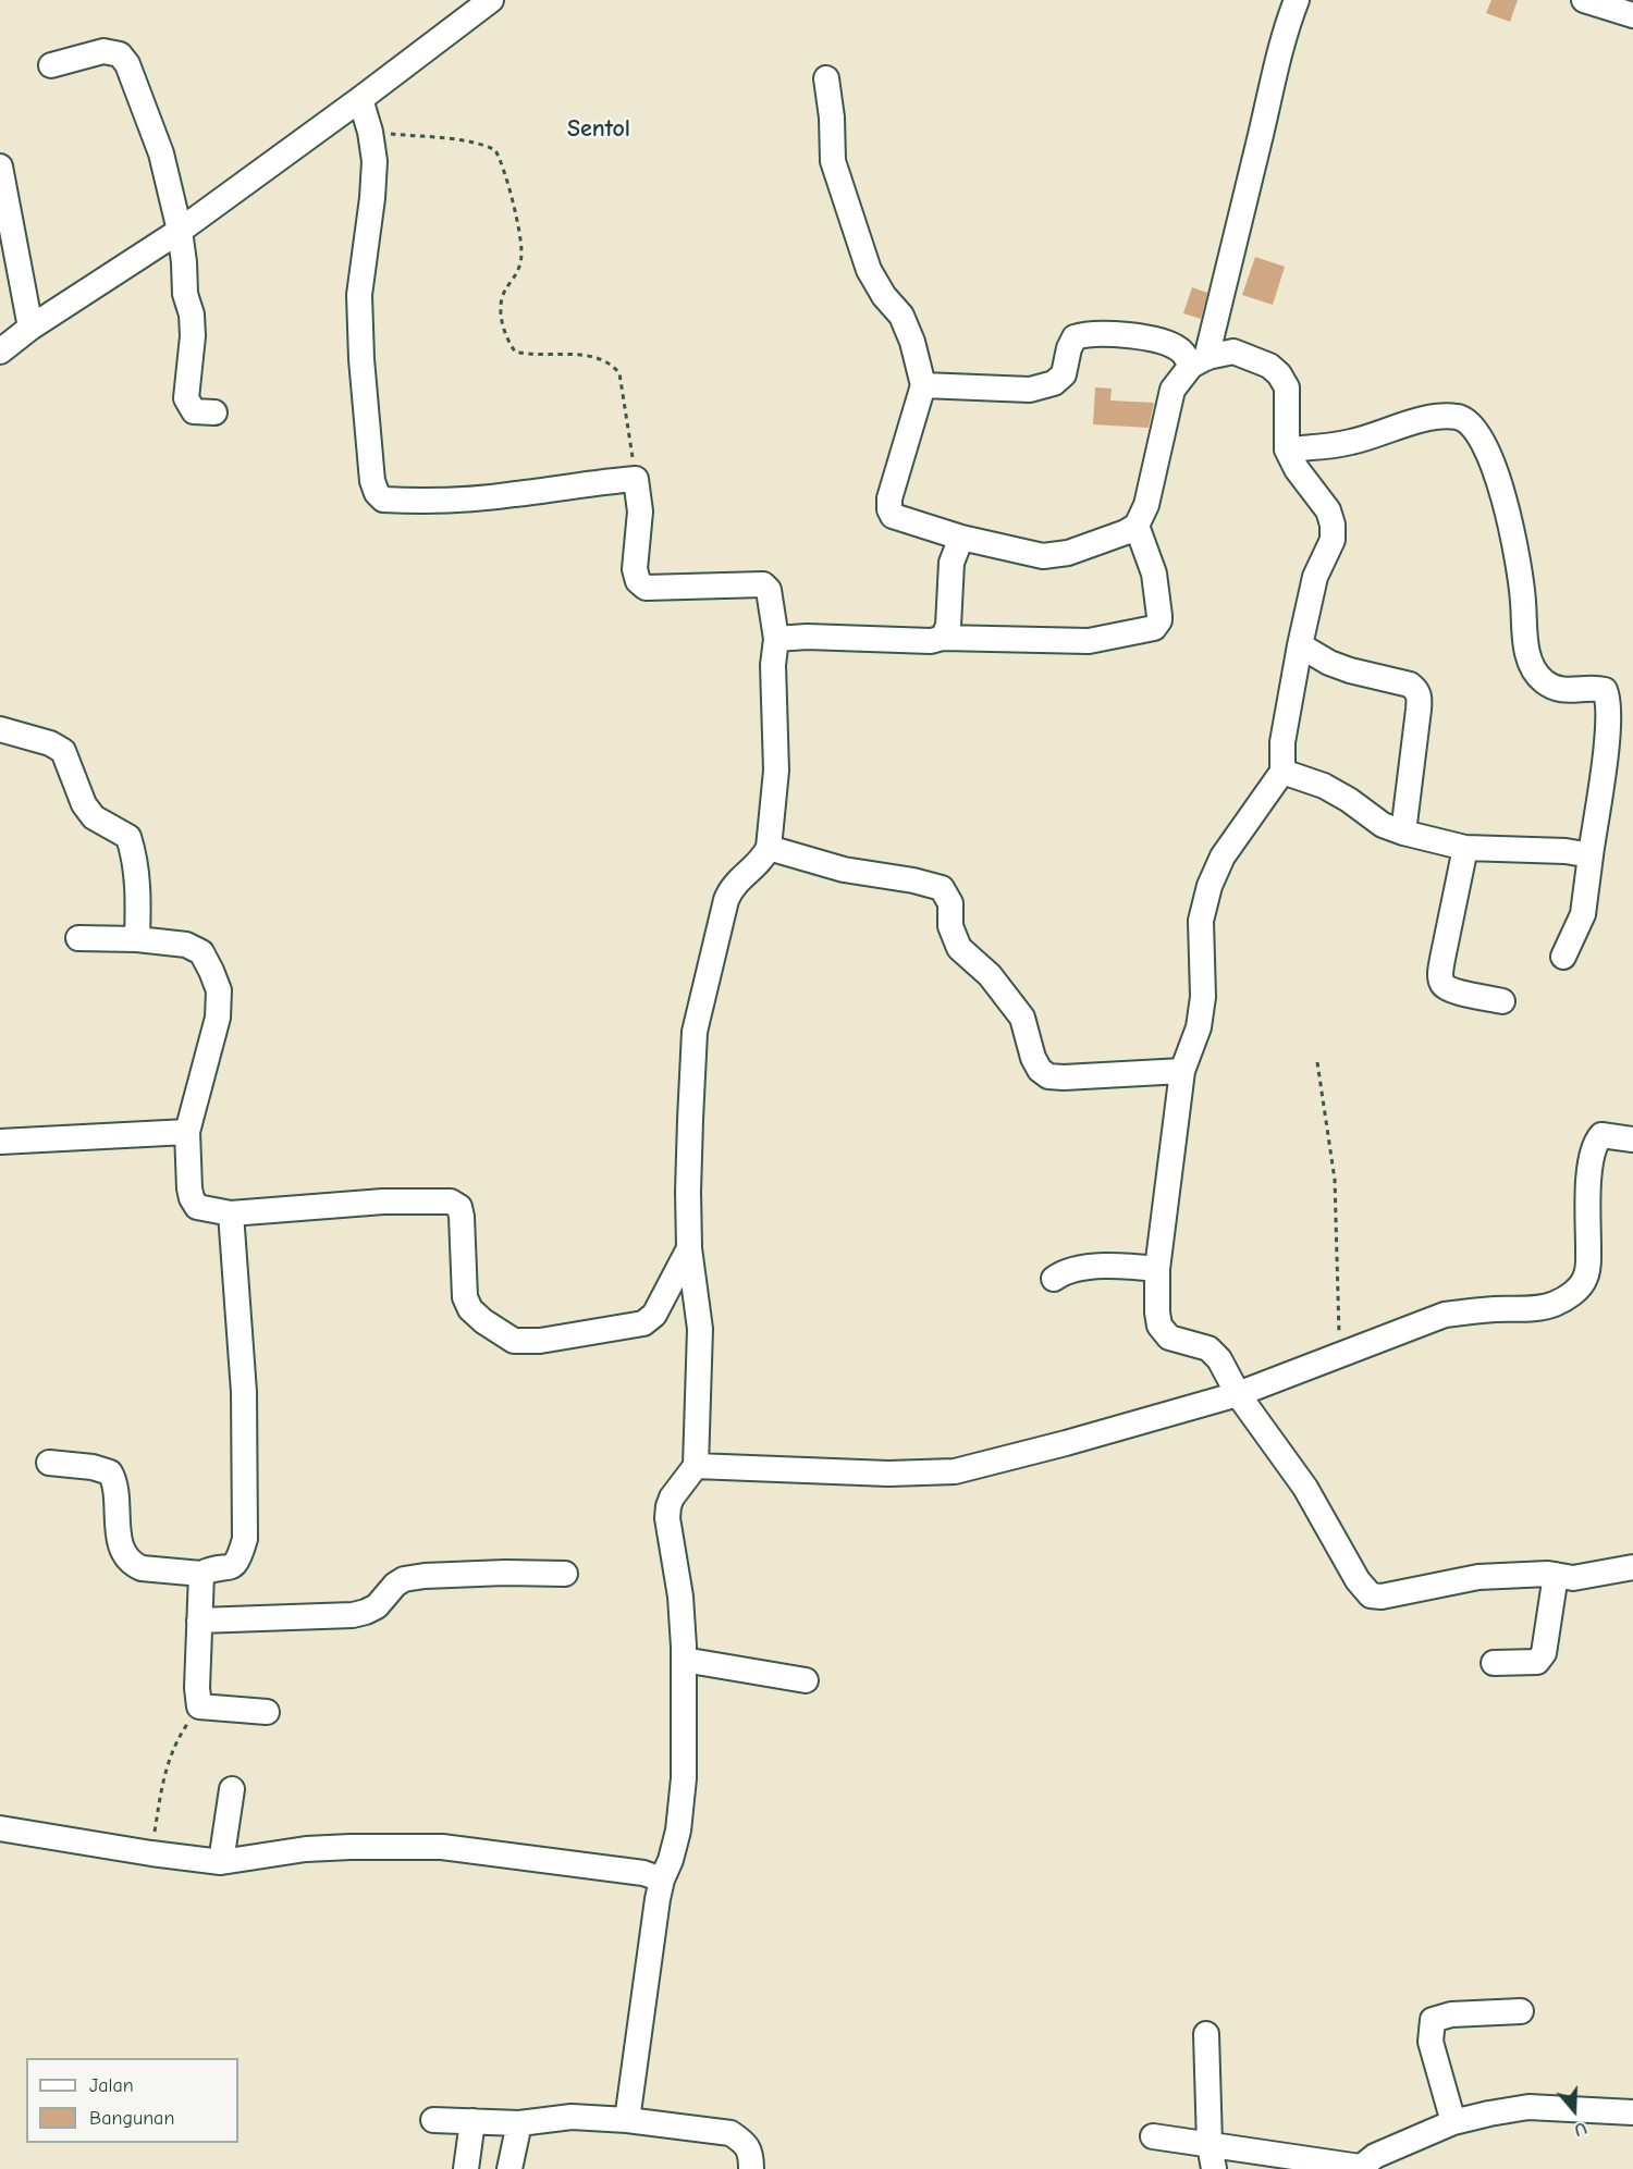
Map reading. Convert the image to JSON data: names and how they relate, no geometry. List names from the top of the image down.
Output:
{
  "districts": ["Sentol"],
  "legend": ["Jalan", "Bangunan"],
  "north": "bottom"
}
